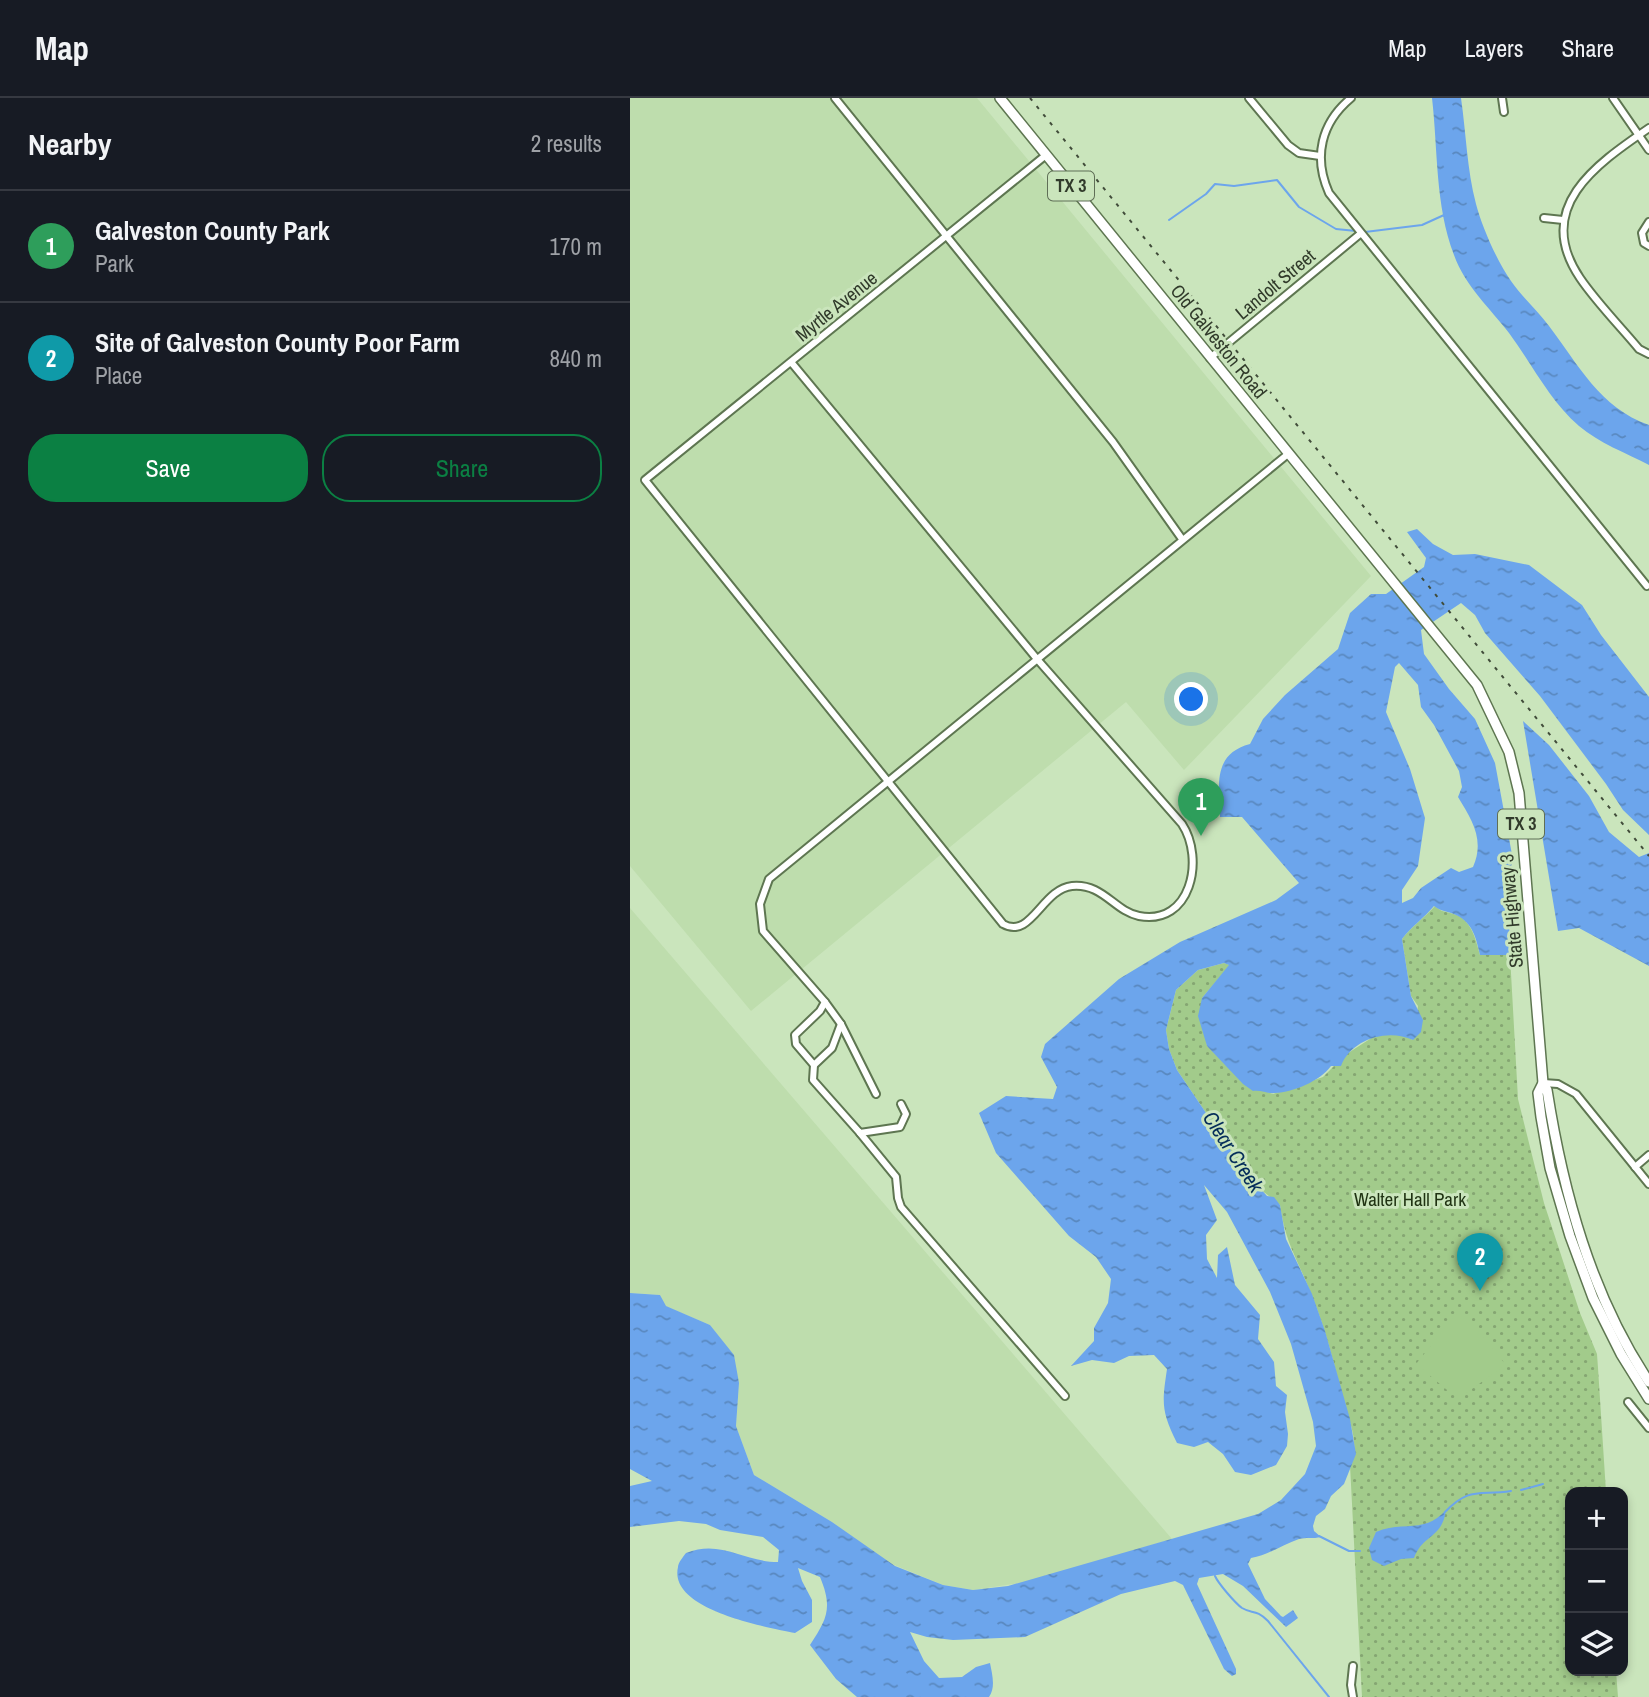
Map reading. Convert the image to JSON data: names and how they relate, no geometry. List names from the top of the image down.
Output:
{
  "streets": {
    "main road": ["TX 3", "Old Galveston Road", "State Highway 3"],
    "street": ["Landolt Street", "Myrtle Avenue"]
  },
  "crossings": [
    ["Landolt Street", "Old Galveston Road"],
    ["Myrtle Avenue", "Old Galveston Road"],
    ["Old Galveston Road", "State Highway 3"]
  ],
  "water": ["Clear Creek"],
  "parks": ["Walter Hall Park"],
  "page": {
    "header": "Map",
    "nav": ["Map", "Layers", "Share"],
    "heading": ["Nearby", "2 results"],
    "list": [
      {
        "mark": "1",
        "name": "Galveston County Park",
        "note": "Park",
        "value": "170 m"
      },
      {
        "mark": "2",
        "name": "Site of Galveston County Poor Farm",
        "note": "Place",
        "value": "840 m"
      }
    ],
    "buttons": ["Save", "Share"],
    "pins": ["1", "2"],
    "map_buttons": ["+", "−"]
  }
}
